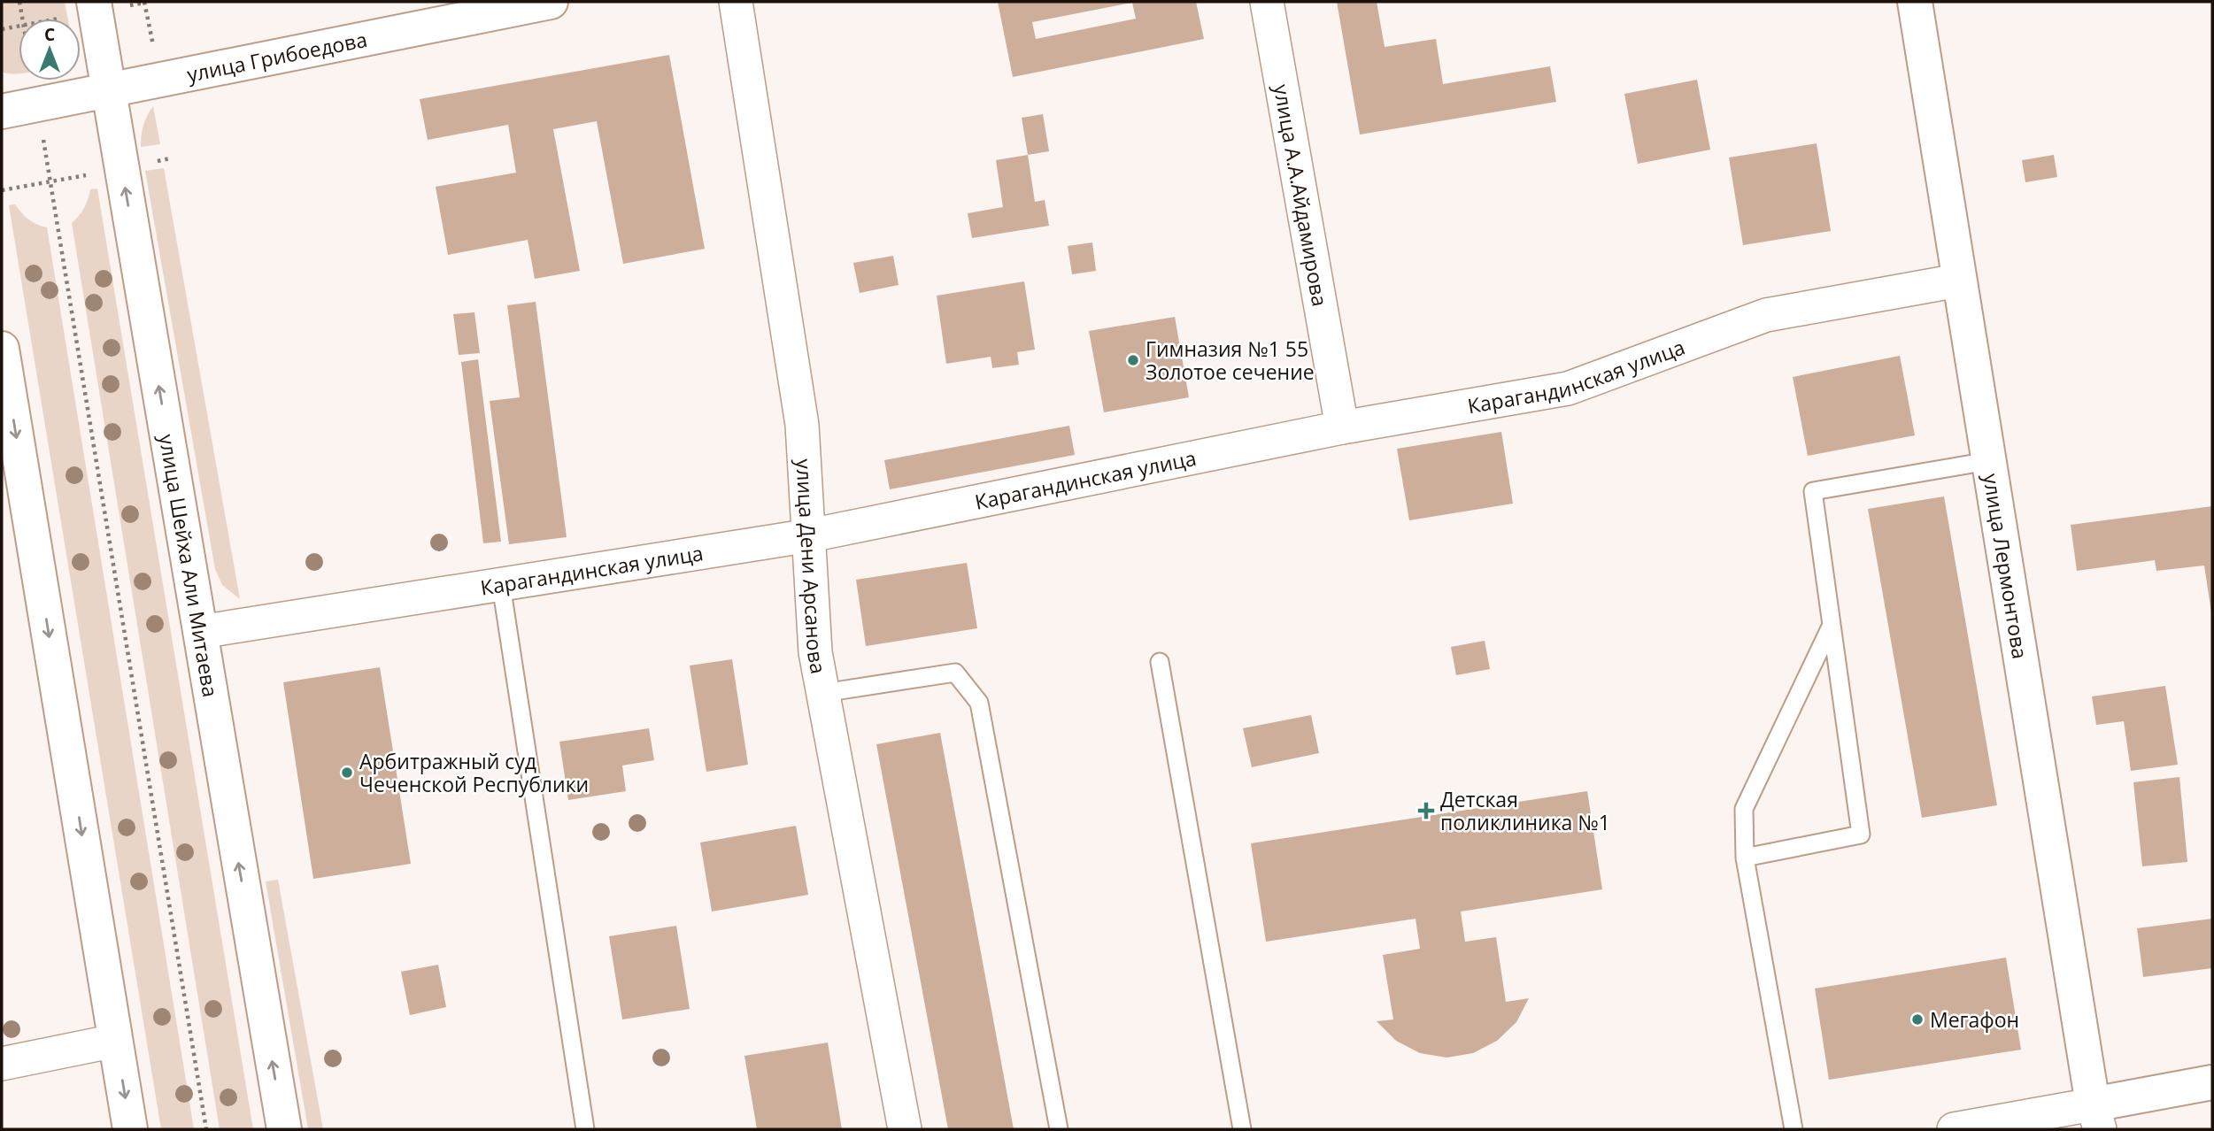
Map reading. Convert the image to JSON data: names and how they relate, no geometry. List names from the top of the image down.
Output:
{
  "streets": {
    "main road": ["улица Грибоедова", "улица Шейха Али Митаева", "улица Лермонтова"],
    "street": ["улица А.А.Айдамирова", "Карагандинская улица", "улица Дени Арсанова"]
  },
  "crossings": [
    ["улица Грибоедова", "улица Шейха Али Митаева"],
    ["улица А.А.Айдамирова", "Карагандинская улица"],
    ["Карагандинская улица", "улица Шейха Али Митаева"],
    ["Карагандинская улица", "улица Лермонтова"],
    ["Карагандинская улица", "улица Дени Арсанова"]
  ],
  "places": {
    "other": ["Гимназия №1 55 Золотое сечение", "Арбитражный суд Чеченской Республики", "Мегафон"],
    "health": ["Детская поликлиника №1"]
  },
  "north": "top"
}
